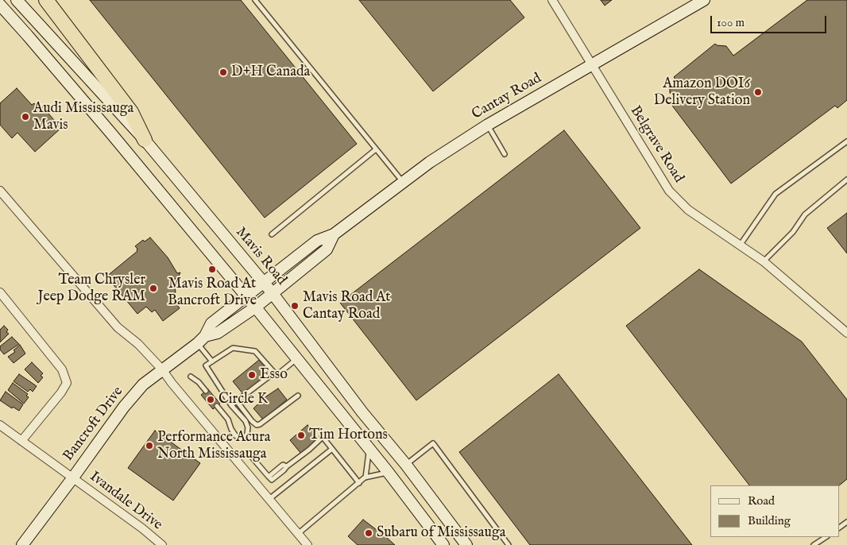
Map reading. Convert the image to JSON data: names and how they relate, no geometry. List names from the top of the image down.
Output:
{
  "streets": {
    "main road": ["Cantay Road", "Mavis Road", "Bancroft Drive"],
    "street": ["Belgrave Road", "Ivandale Drive"]
  },
  "crossings": [
    ["Cantay Road", "Belgrave Road"],
    ["Cantay Road", "Mavis Road"],
    ["Cantay Road", "Bancroft Drive"],
    ["Bancroft Drive", "Ivandale Drive"]
  ],
  "places": [
    "D+H Canada",
    "Amazon DOI6 Delivery Station",
    "Audi Mississauga Mavis",
    "Mavis Road At Bancroft Drive",
    "Team Chrysler Jeep Dodge RAM",
    "Mavis Road At Cantay Road",
    "Esso",
    "Circle K",
    "Tim Hortons",
    "Performance Acura North Mississauga",
    "Subaru of Mississauga"
  ],
  "legend": ["Road", "Building"],
  "scale_bar": "100 m"
}
